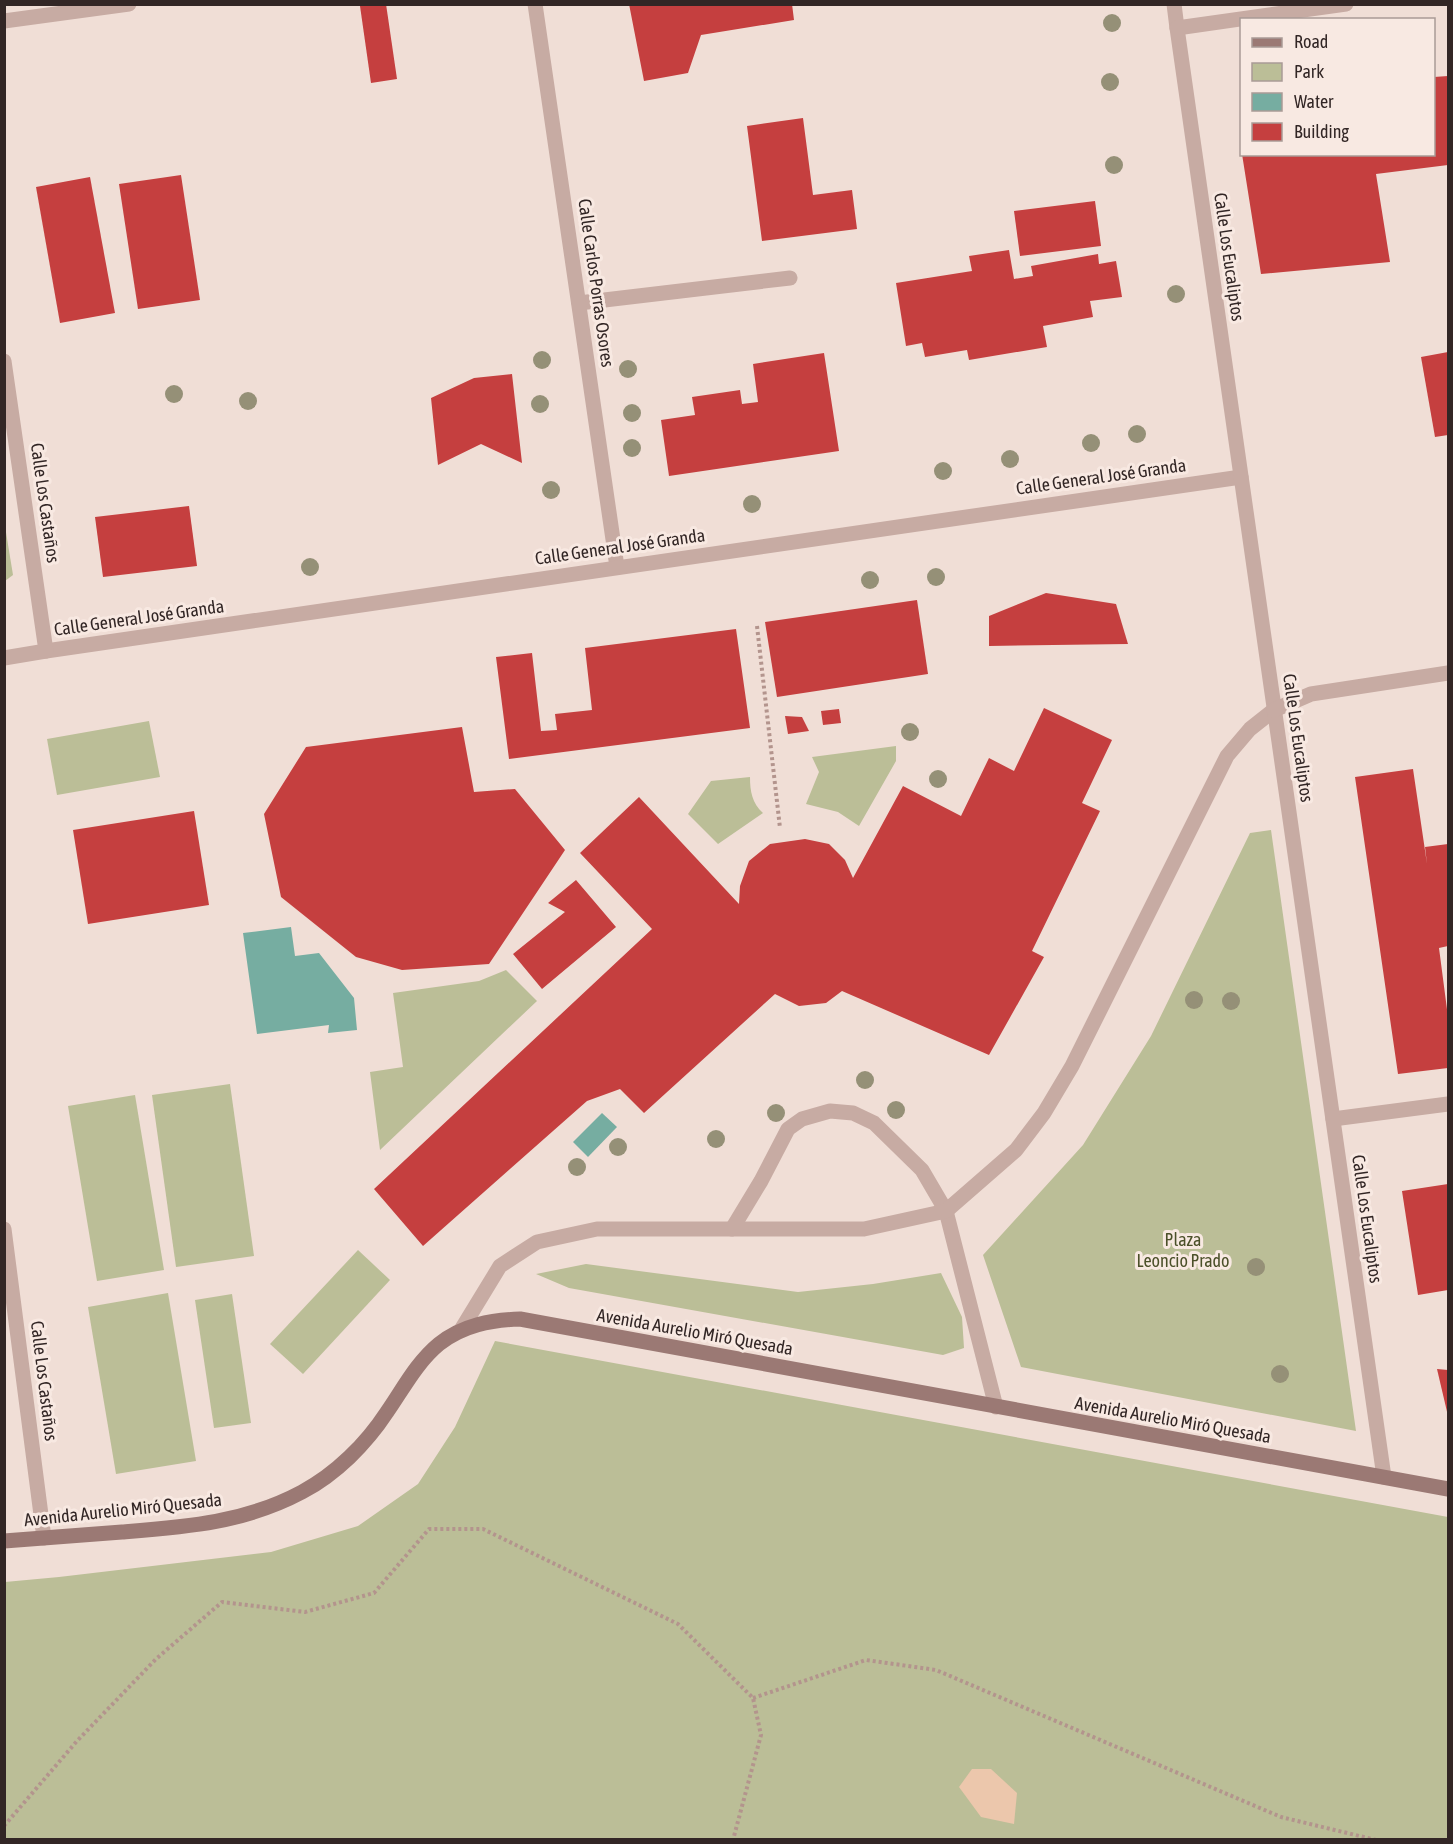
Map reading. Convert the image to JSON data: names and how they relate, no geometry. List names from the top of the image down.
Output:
{
  "streets": {
    "main road": ["Avenida Aurelio Miró Quesada"],
    "street": [
      "Calle Los Eucaliptos",
      "Calle Carlos Porras Osores",
      "Calle General José Granda",
      "Calle Los Castaños"
    ]
  },
  "crossings": [
    ["Calle Los Eucaliptos", "Calle General José Granda"],
    ["Calle Los Eucaliptos", "Avenida Aurelio Miró Quesada"],
    ["Calle Carlos Porras Osores", "Calle General José Granda"],
    ["Calle General José Granda", "Calle Los Castaños"],
    ["Calle Los Castaños", "Avenida Aurelio Miró Quesada"]
  ],
  "parks": ["Plaza Leoncio Prado"],
  "legend": [
    "Road",
    "Park",
    "Water",
    "Building"
  ]
}
